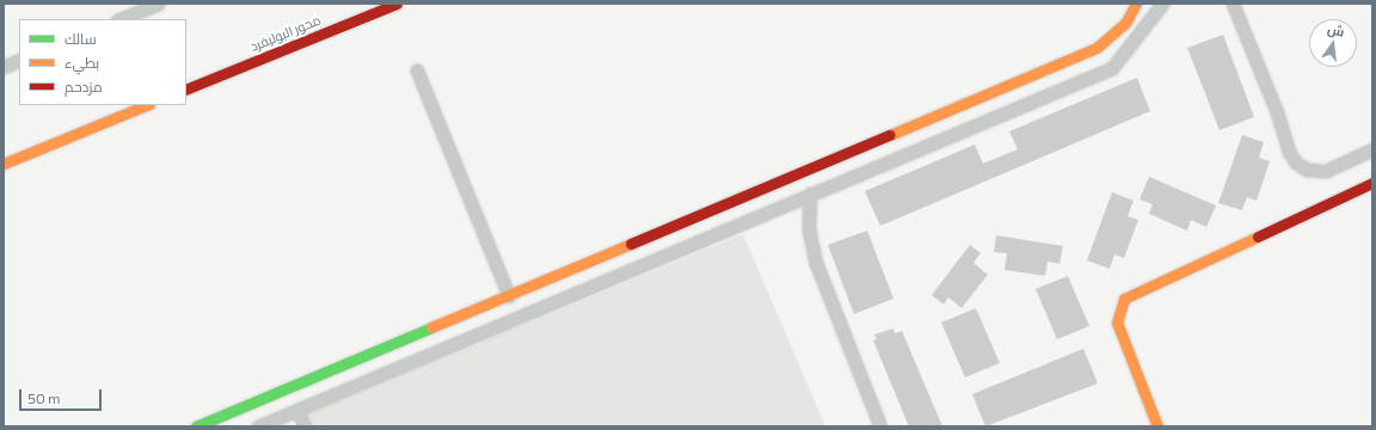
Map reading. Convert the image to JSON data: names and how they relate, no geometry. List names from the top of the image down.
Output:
{
  "streets": {
    "street": ["محور البوليفرد"]
  },
  "legend": ["سالك", "بطيء", "مزدحم"],
  "scale_bar": "50 m",
  "north": "top"
}
